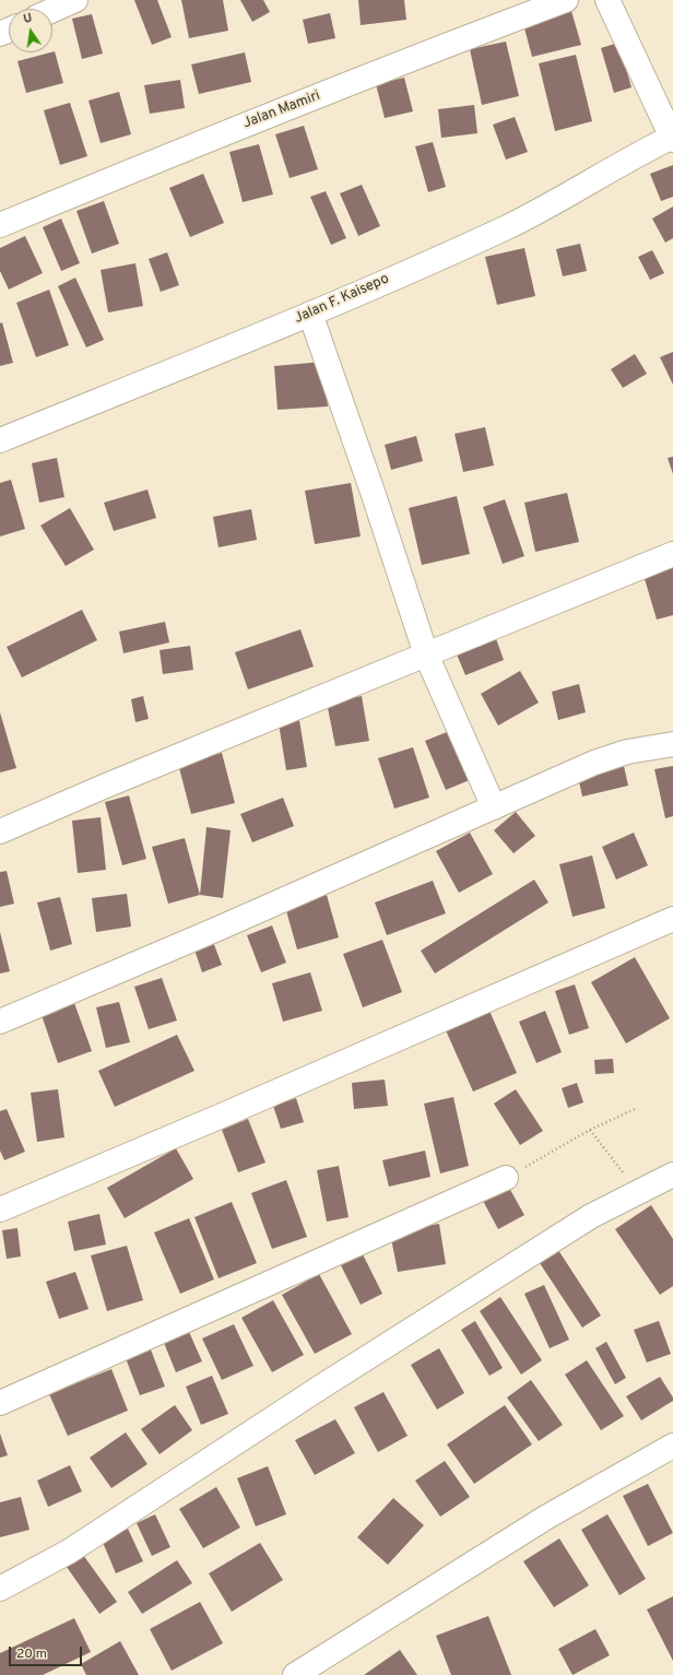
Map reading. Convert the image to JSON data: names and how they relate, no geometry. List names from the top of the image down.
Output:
{
  "streets": {
    "street": ["Jalan Mamiri", "Jalan F. Kaisepo"]
  },
  "scale_bar": "20 m",
  "north": "top"
}
